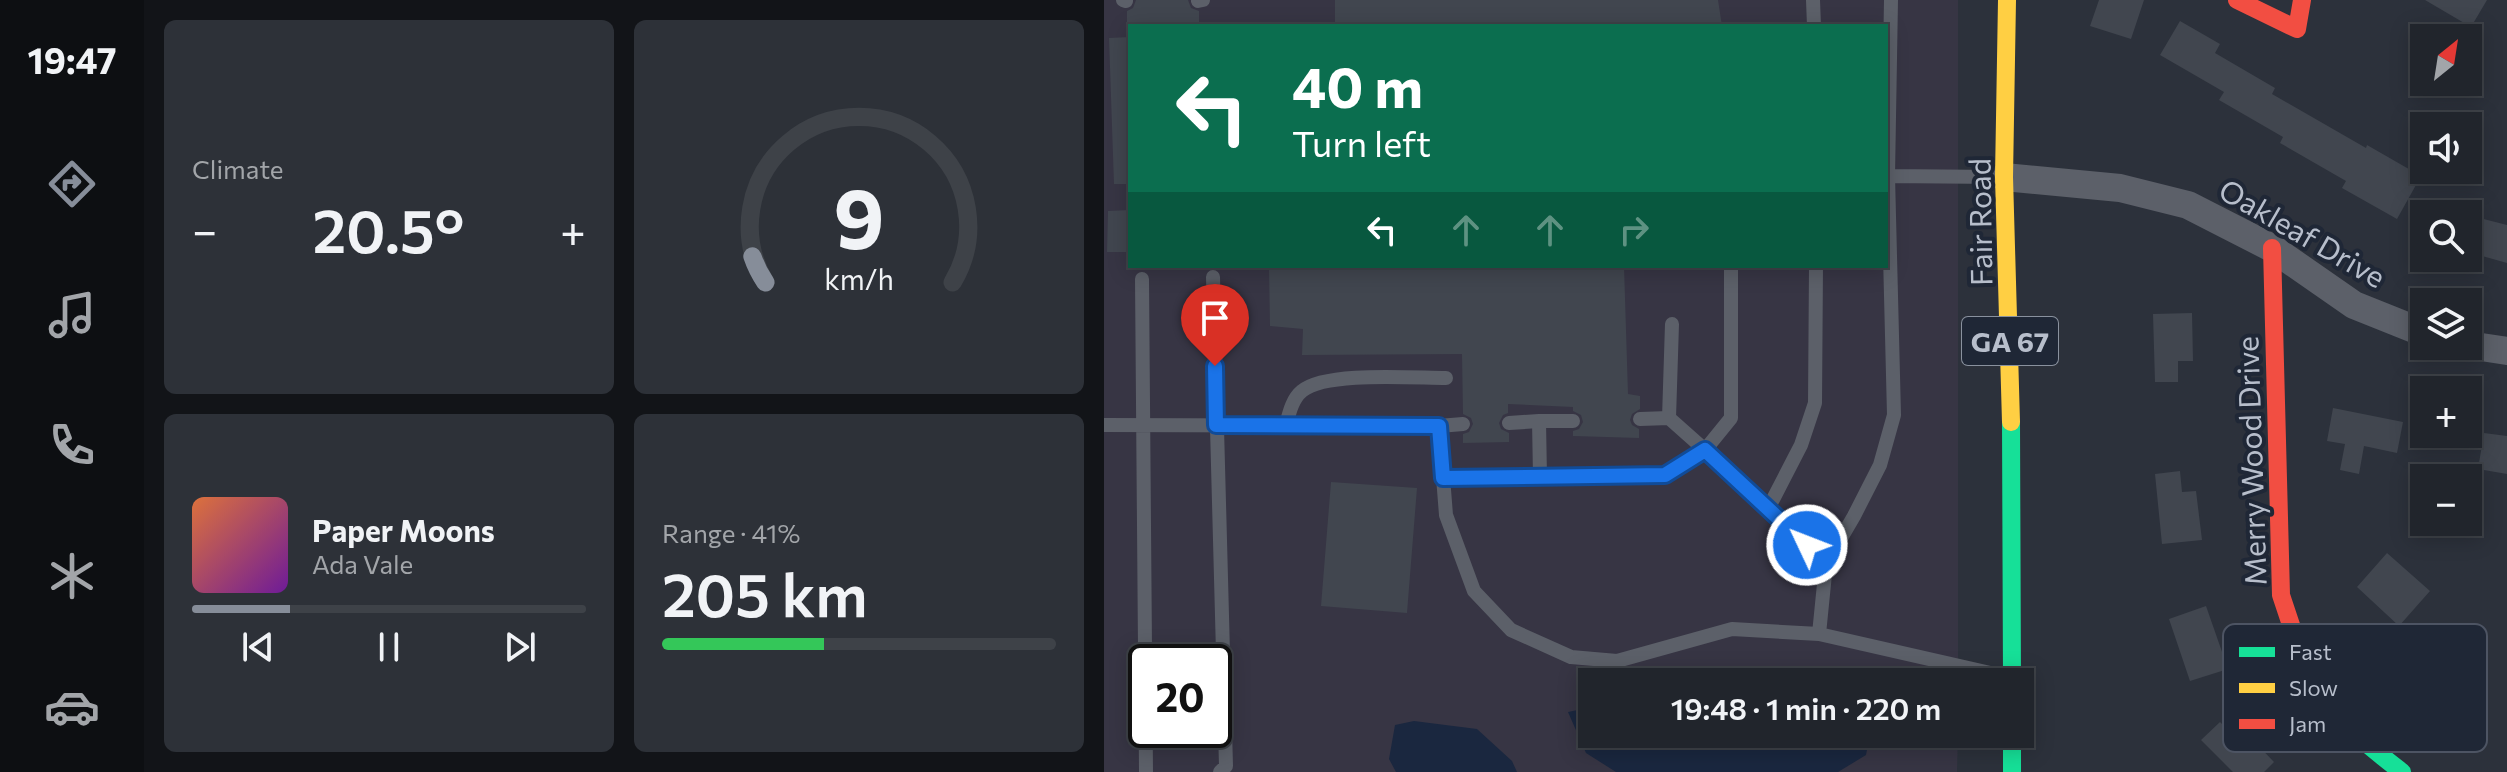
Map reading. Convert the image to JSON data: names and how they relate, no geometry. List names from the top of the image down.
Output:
{
  "streets": {
    "main road": ["Fair Road", "GA 67", "Merry Wood Drive"],
    "street": ["Oakleaf Drive"]
  },
  "crossings": [
    ["Fair Road", "Oakleaf Drive"],
    ["Oakleaf Drive", "Merry Wood Drive"]
  ],
  "legend": ["Fast", "Slow", "Jam"],
  "north": "top right",
  "page": {
    "tabs": "19:47",
    "tile": [
      "Climate",
      ["Range · 41%", "205 km"]
    ],
    "map_buttons": ["+", "−"],
    "turn": ["40 m", "Turn left"],
    "heat": ["−", "20.5°", "+"],
    "song": ["Paper Moons", "Ada Vale"],
    "limit": "20",
    "trip": "19:48 · 1 min · 220 m",
    "gauge": ["9", "km/h"]
  }
}
